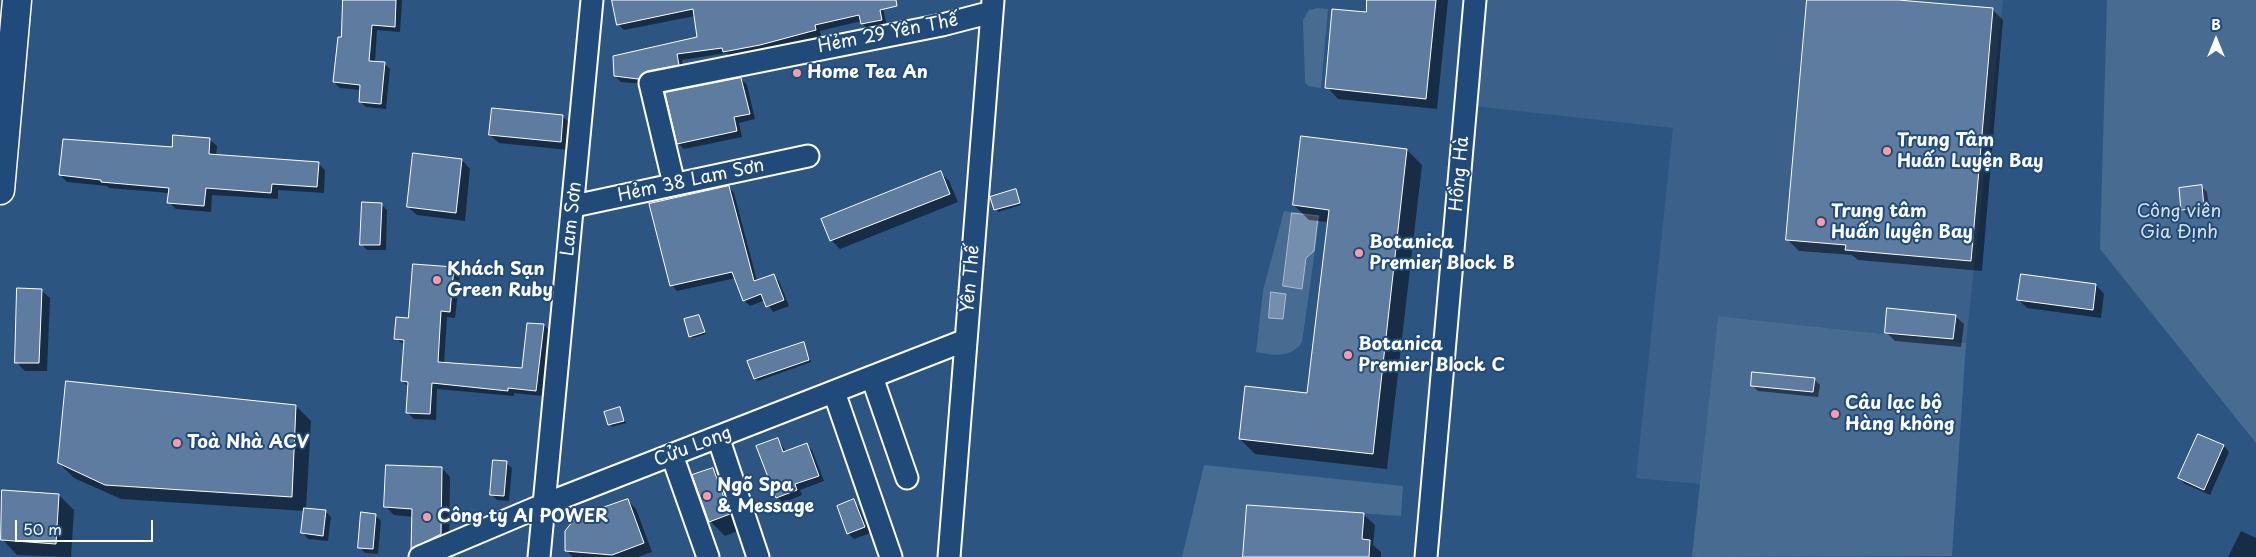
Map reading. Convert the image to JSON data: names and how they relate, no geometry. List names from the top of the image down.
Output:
{
  "streets": {
    "street": [
      "Hẻm 29 Yên Thế",
      "Hồng Hà",
      "Hẻm 38 Lam Sơn",
      "Lam Sơn",
      "Yên Thế",
      "Cửu Long"
    ]
  },
  "crossings": [
    ["Hẻm 29 Yên Thế", "Hẻm 38 Lam Sơn"],
    ["Hẻm 29 Yên Thế", "Yên Thế"],
    ["Hẻm 38 Lam Sơn", "Lam Sơn"],
    ["Lam Sơn", "Cửu Long"],
    ["Yên Thế", "Cửu Long"]
  ],
  "parks": ["Công viên Gia Định"],
  "places": [
    "Home Tea An",
    "Trung Tâm Huấn Luyện Bay",
    "Trung tâm Huấn luyện Bay",
    "Botanica Premier Block B",
    "Khách Sạn Green Ruby",
    "Botanica Premier Block C",
    "Câu lạc bộ Hàng không",
    "Toà Nhà ACV",
    "Ngõ Spa & Message",
    "Công ty AI POWER"
  ],
  "scale_bar": "50 m",
  "north": "top"
}
